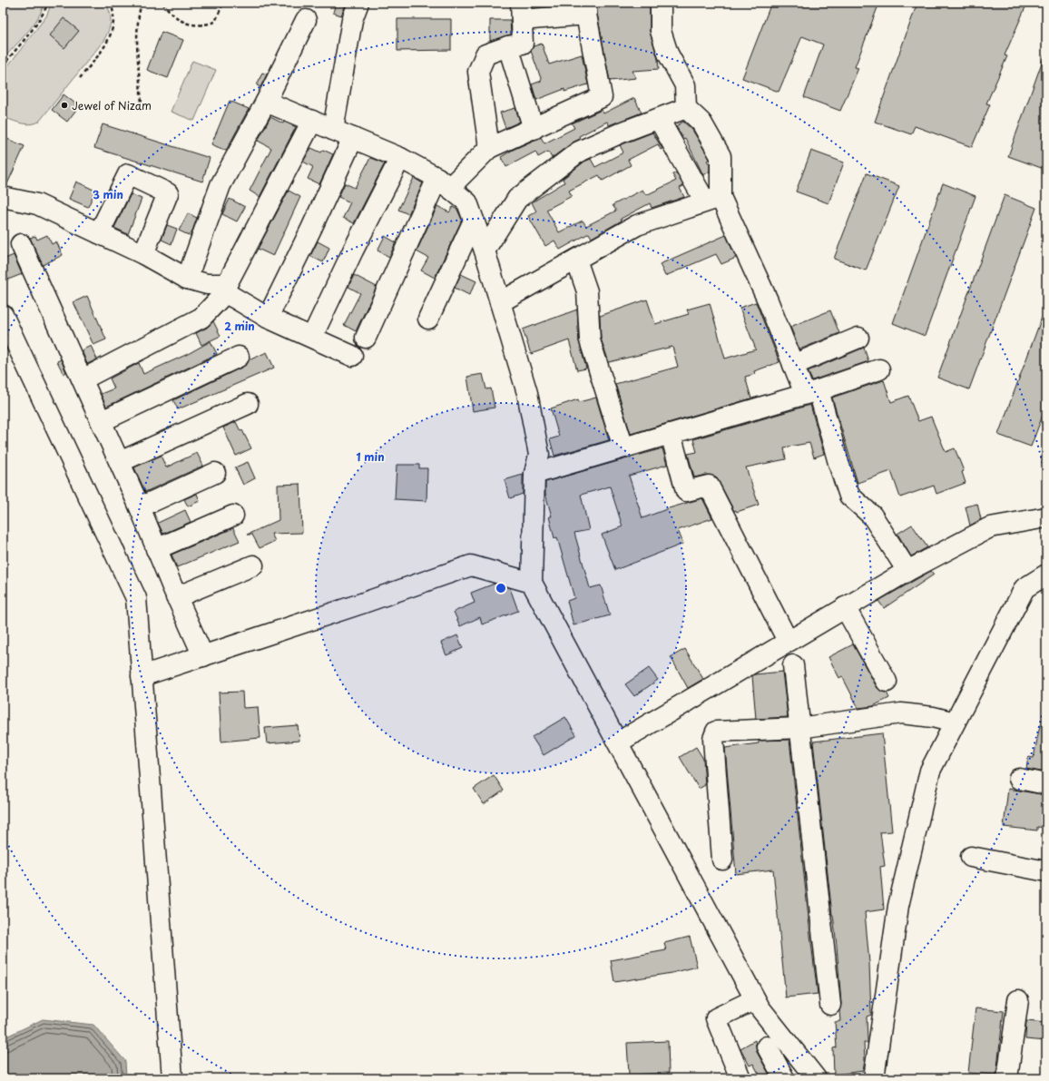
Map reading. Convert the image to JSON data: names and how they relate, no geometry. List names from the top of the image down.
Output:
{
  "places": ["Jewel of Nizam"],
  "rings": ["3 min", "2 min", "1 min"]
}
